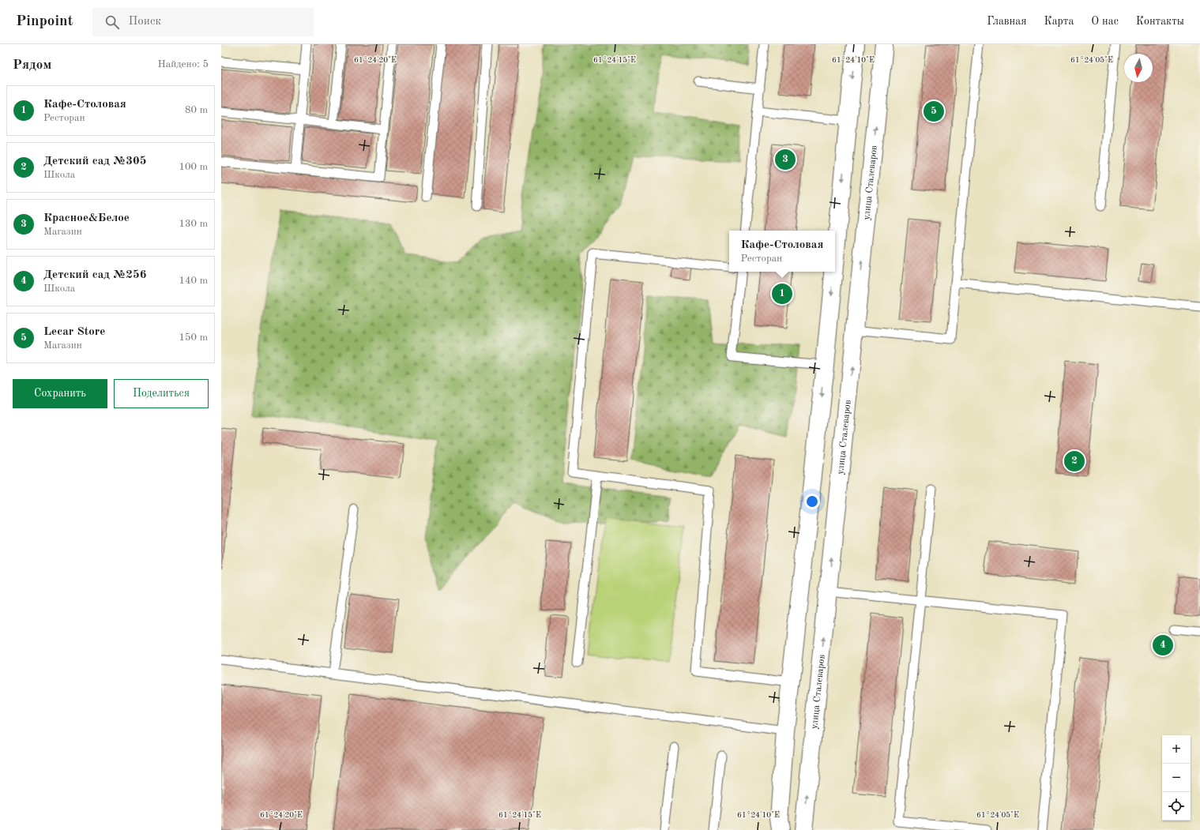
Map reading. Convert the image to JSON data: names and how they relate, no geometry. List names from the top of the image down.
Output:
{
  "streets": {
    "street": ["улица Сталеваров"]
  },
  "north": "bottom",
  "page": {
    "header": "Pinpoint",
    "search": "Поиск",
    "nav": [
      "Главная",
      "Карта",
      "О нас",
      "Контакты"
    ],
    "heading": ["Рядом", "Найдено: 5"],
    "list": [
      {
        "mark": "1",
        "name": "Кафе-Столовая",
        "note": "Ресторан",
        "value": "80 m"
      },
      {
        "mark": "2",
        "name": "Детский сад №305",
        "note": "Школа",
        "value": "100 m"
      },
      {
        "mark": "3",
        "name": "Красное&Белое",
        "note": "Магазин",
        "value": "130 m"
      },
      {
        "mark": "4",
        "name": "Детский сад №256",
        "note": "Школа",
        "value": "140 m"
      },
      {
        "mark": "5",
        "name": "Lecar Store",
        "note": "Магазин",
        "value": "150 m"
      }
    ],
    "pins": [
      "5",
      "3",
      "1",
      "2",
      "4"
    ],
    "popup": ["Кафе-Столовая", "Ресторан"],
    "buttons": ["Сохранить", "Поделиться"],
    "map_buttons": ["+", "−"]
  },
  "coordinates": [
    "61°24'20\"E",
    "61°24'15\"E",
    "61°24'10\"E",
    "61°24'05\"E"
  ]
}
